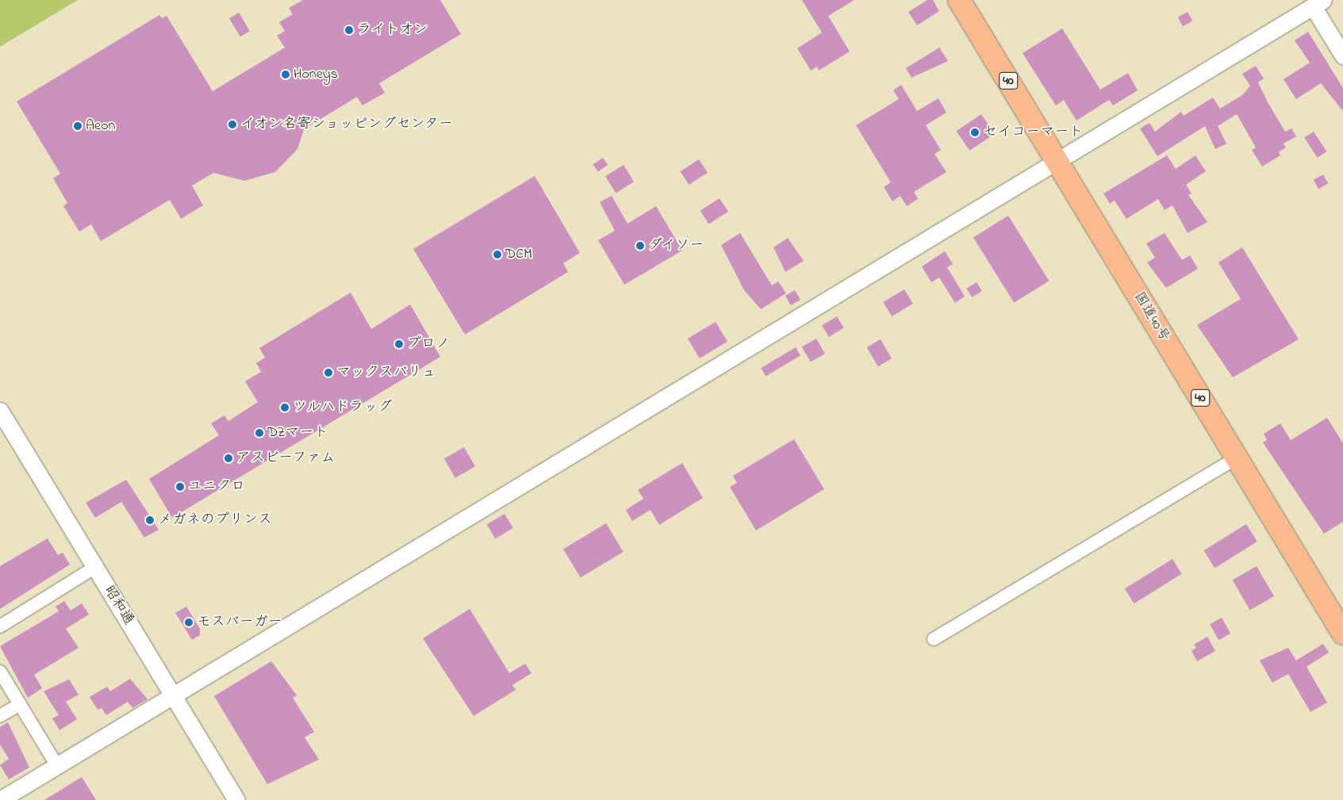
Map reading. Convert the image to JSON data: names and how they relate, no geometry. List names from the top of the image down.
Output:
{
  "streets": {
    "highway": ["40", "国道40号"],
    "street": ["昭和通"]
  },
  "places": [
    "ライトオン",
    "Honeys",
    "イオン名寄ショッピングセンター",
    "Aeon",
    "セイコーマート",
    "ダイソー",
    "DCM",
    "プロノ",
    "マックスバリュ",
    "ツルハドラッグ",
    "DZマート",
    "アスビーファム",
    "ユニクロ",
    "メガネのプリンス",
    "モスバーガー"
  ]
}
